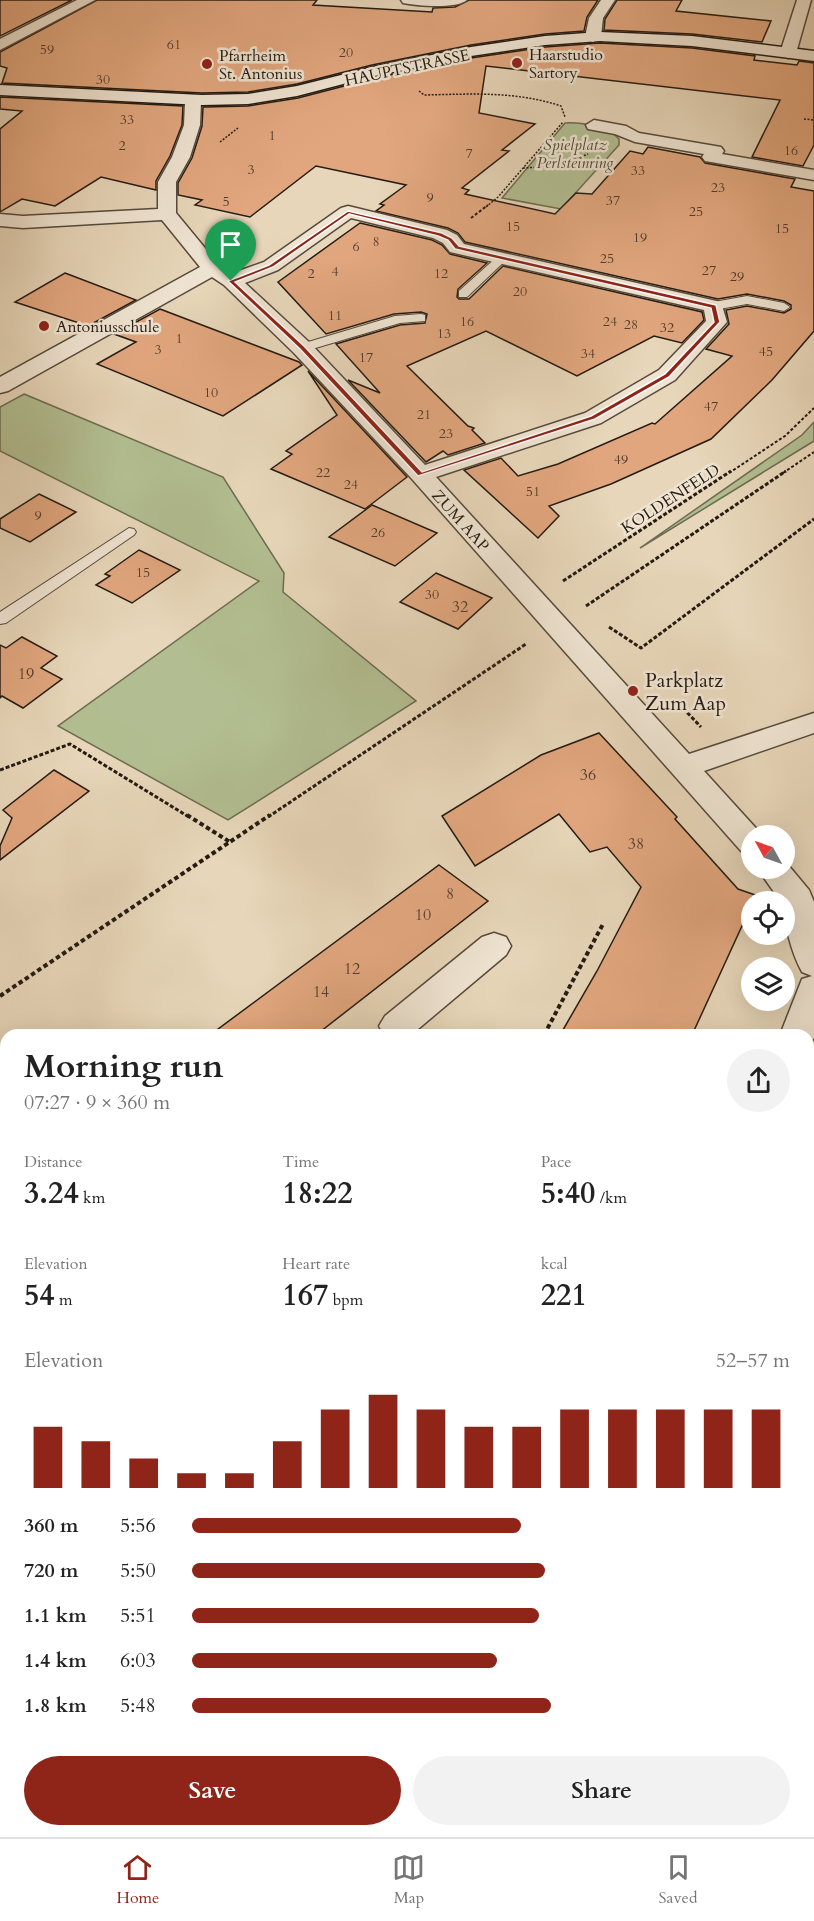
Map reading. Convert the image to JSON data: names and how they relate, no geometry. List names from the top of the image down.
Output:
{
  "streets": {
    "street": ["HAUPTSTRASSE", "ZUM AAP"],
    "path": ["KOLDENFELD"]
  },
  "crossings": [
    ["KOLDENFELD", "ZUM AAP"]
  ],
  "parks": ["Spielplatz Perlsteinring"],
  "places": [
    "Haarstudio Sartory",
    "Pfarrheim St. Antonius",
    "Antoniusschule",
    "Parkplatz Zum Aap"
  ],
  "house_numbers": [
    "61",
    "59",
    "20",
    "30",
    "33",
    "1",
    "2",
    "16",
    "7",
    "3",
    "33",
    "23",
    "9",
    "37",
    "5",
    "25",
    "15",
    "15",
    "19",
    "8",
    "6",
    "25",
    "27",
    "4",
    "2",
    "12",
    "29",
    "20",
    "11",
    "16",
    "24",
    "28",
    "32",
    "13",
    "1",
    "3",
    "45",
    "34",
    "17",
    "10",
    "47",
    "21",
    "23",
    "49",
    "22",
    "24",
    "51",
    "9",
    "26",
    "15",
    "30",
    "32",
    "19",
    "36",
    "38",
    "8",
    "10",
    "12",
    "14"
  ],
  "north": "top left",
  "page": {
    "heading": ["Morning run", "07:27 · 9 × 360 m"],
    "stats": [
      ["Distance", "3.24 km"],
      ["Time", "18:22"],
      ["Pace", "5:40 /km"],
      ["Elevation", "54 m"],
      ["Heart rate", "167 bpm"],
      ["kcal", "221"]
    ],
    "chart": ["Elevation", "52–57 m"],
    "list": [
      {
        "name": "360 m",
        "note": "5:56"
      },
      {
        "name": "720 m",
        "note": "5:50"
      },
      {
        "name": "1.1 km",
        "note": "5:51"
      },
      {
        "name": "1.4 km",
        "note": "6:03"
      },
      {
        "name": "1.8 km",
        "note": "5:48"
      }
    ],
    "buttons": ["Save", "Share"],
    "tabs": ["Home", "Map", "Saved"]
  }
}
